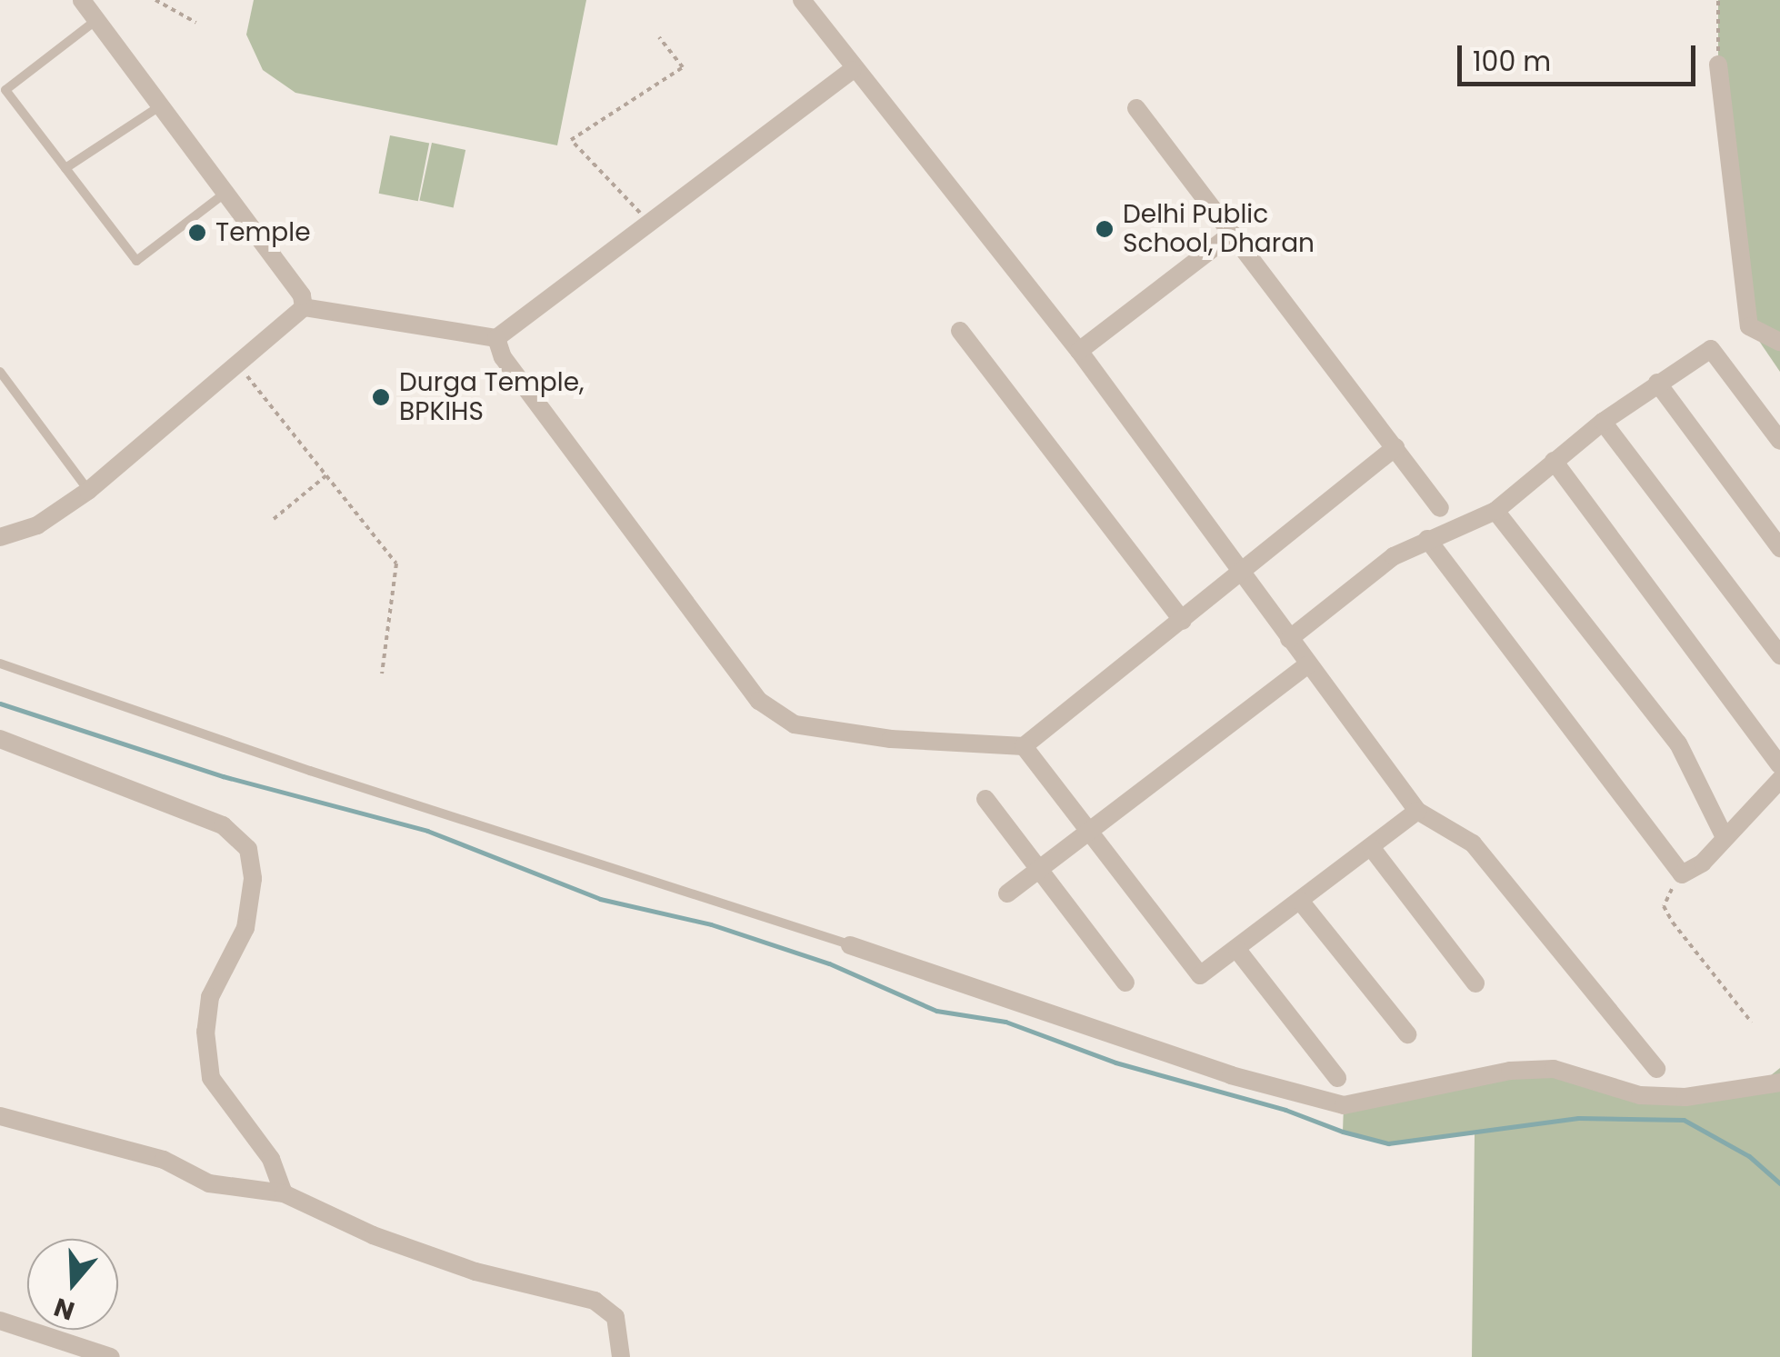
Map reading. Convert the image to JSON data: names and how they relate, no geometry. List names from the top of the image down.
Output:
{
  "places": ["Delhi Public School, Dharan", "Temple", "Durga Temple, BPKIHS"],
  "scale_bar": "100 m",
  "north": "bottom"
}
